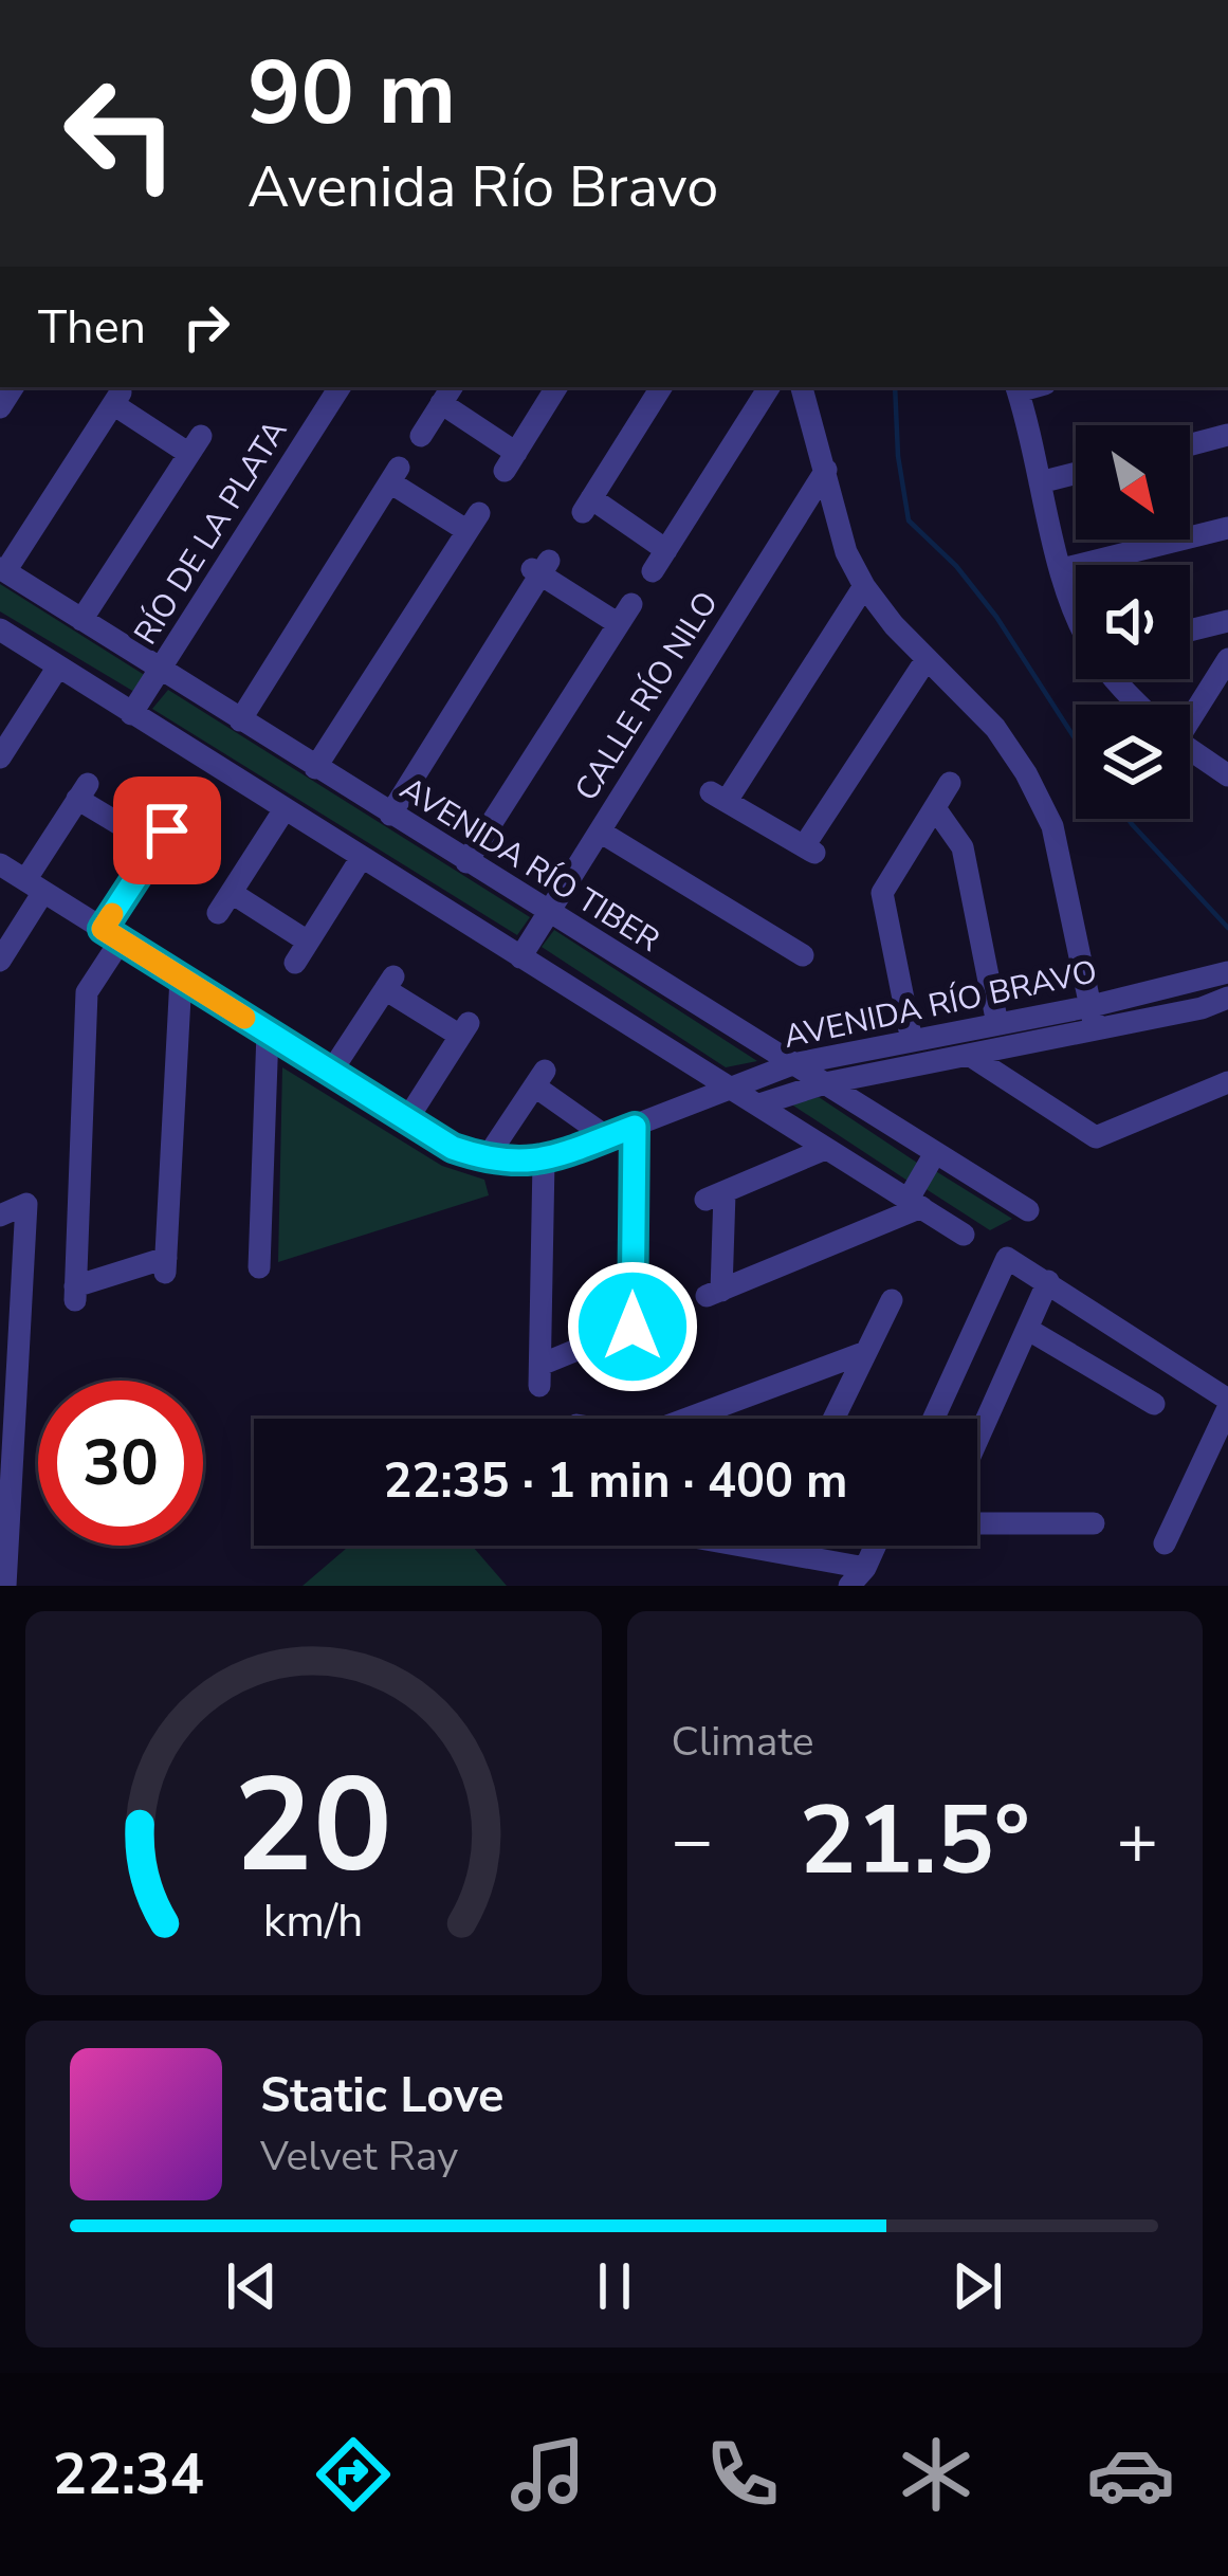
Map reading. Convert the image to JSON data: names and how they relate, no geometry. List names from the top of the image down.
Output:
{
  "streets": {
    "street": [
      "RÍO DE LA PLATA",
      "CALLE RÍO NILO",
      "AVENIDA RÍO TIBER",
      "AVENIDA RÍO BRAVO"
    ]
  },
  "crossings": [
    ["RÍO DE LA PLATA", "AVENIDA RÍO TIBER"],
    ["CALLE RÍO NILO", "AVENIDA RÍO TIBER"],
    ["AVENIDA RÍO TIBER", "AVENIDA RÍO BRAVO"]
  ],
  "north": "bottom right",
  "page": {
    "turn": ["90 m", "Avenida Río Bravo"],
    "then": "Then",
    "limit": "30",
    "trip": "22:35 · 1 min · 400 m",
    "tile": "Climate",
    "heat": ["−", "21.5°", "+"],
    "song": ["Static Love", "Velvet Ray"],
    "tabs": "22:34",
    "gauge": ["20", "km/h"]
  }
}
